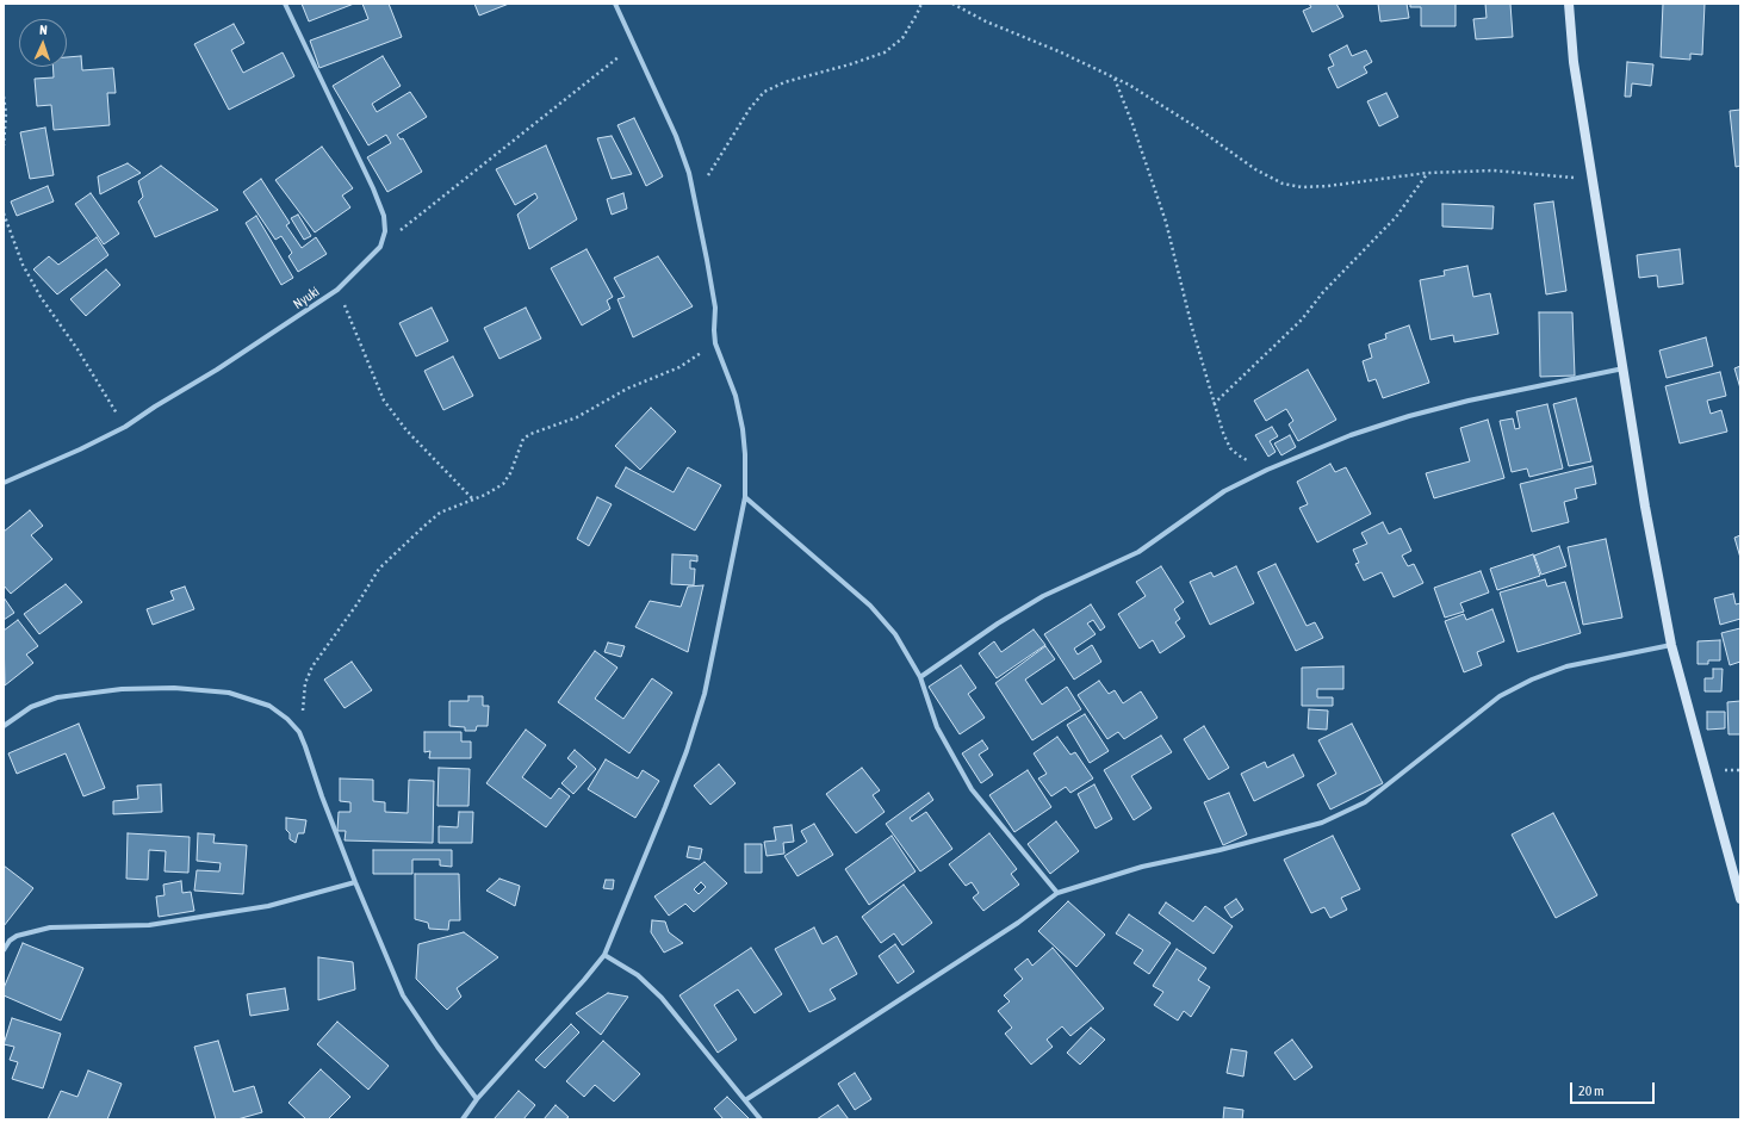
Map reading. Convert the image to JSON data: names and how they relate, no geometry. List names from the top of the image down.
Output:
{
  "streets": {
    "street": ["Nyuki"]
  },
  "scale_bar": "20 m",
  "north": "top"
}
